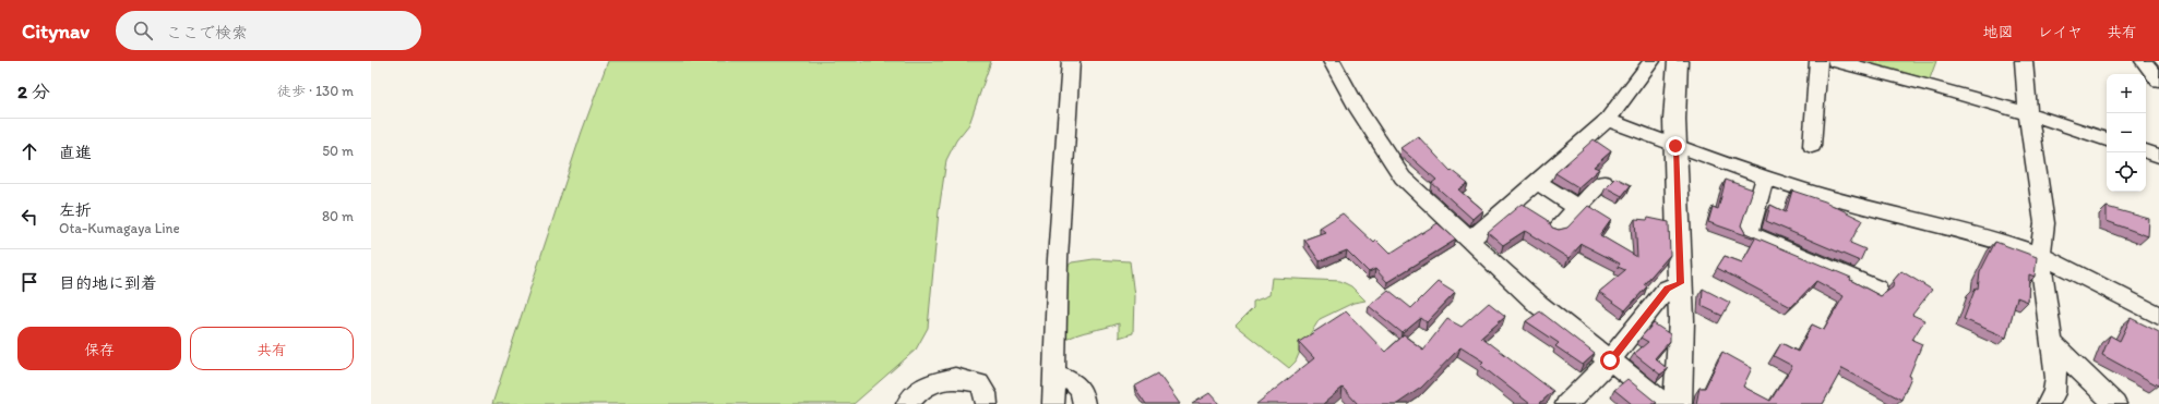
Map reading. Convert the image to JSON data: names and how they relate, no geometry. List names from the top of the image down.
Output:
{
  "page": {
    "header": "Citynav",
    "search": "ここで検索",
    "nav": ["地図", "レイヤ", "共有"],
    "heading": ["2 分", "徒歩 · 130 m"],
    "map_buttons": ["+", "−"],
    "list": [
      ["直進", "50 m"],
      ["左折", "Ota-Kumagaya Line", "80 m"],
      "目的地に到着"
    ],
    "buttons": ["保存", "共有"]
  }
}
